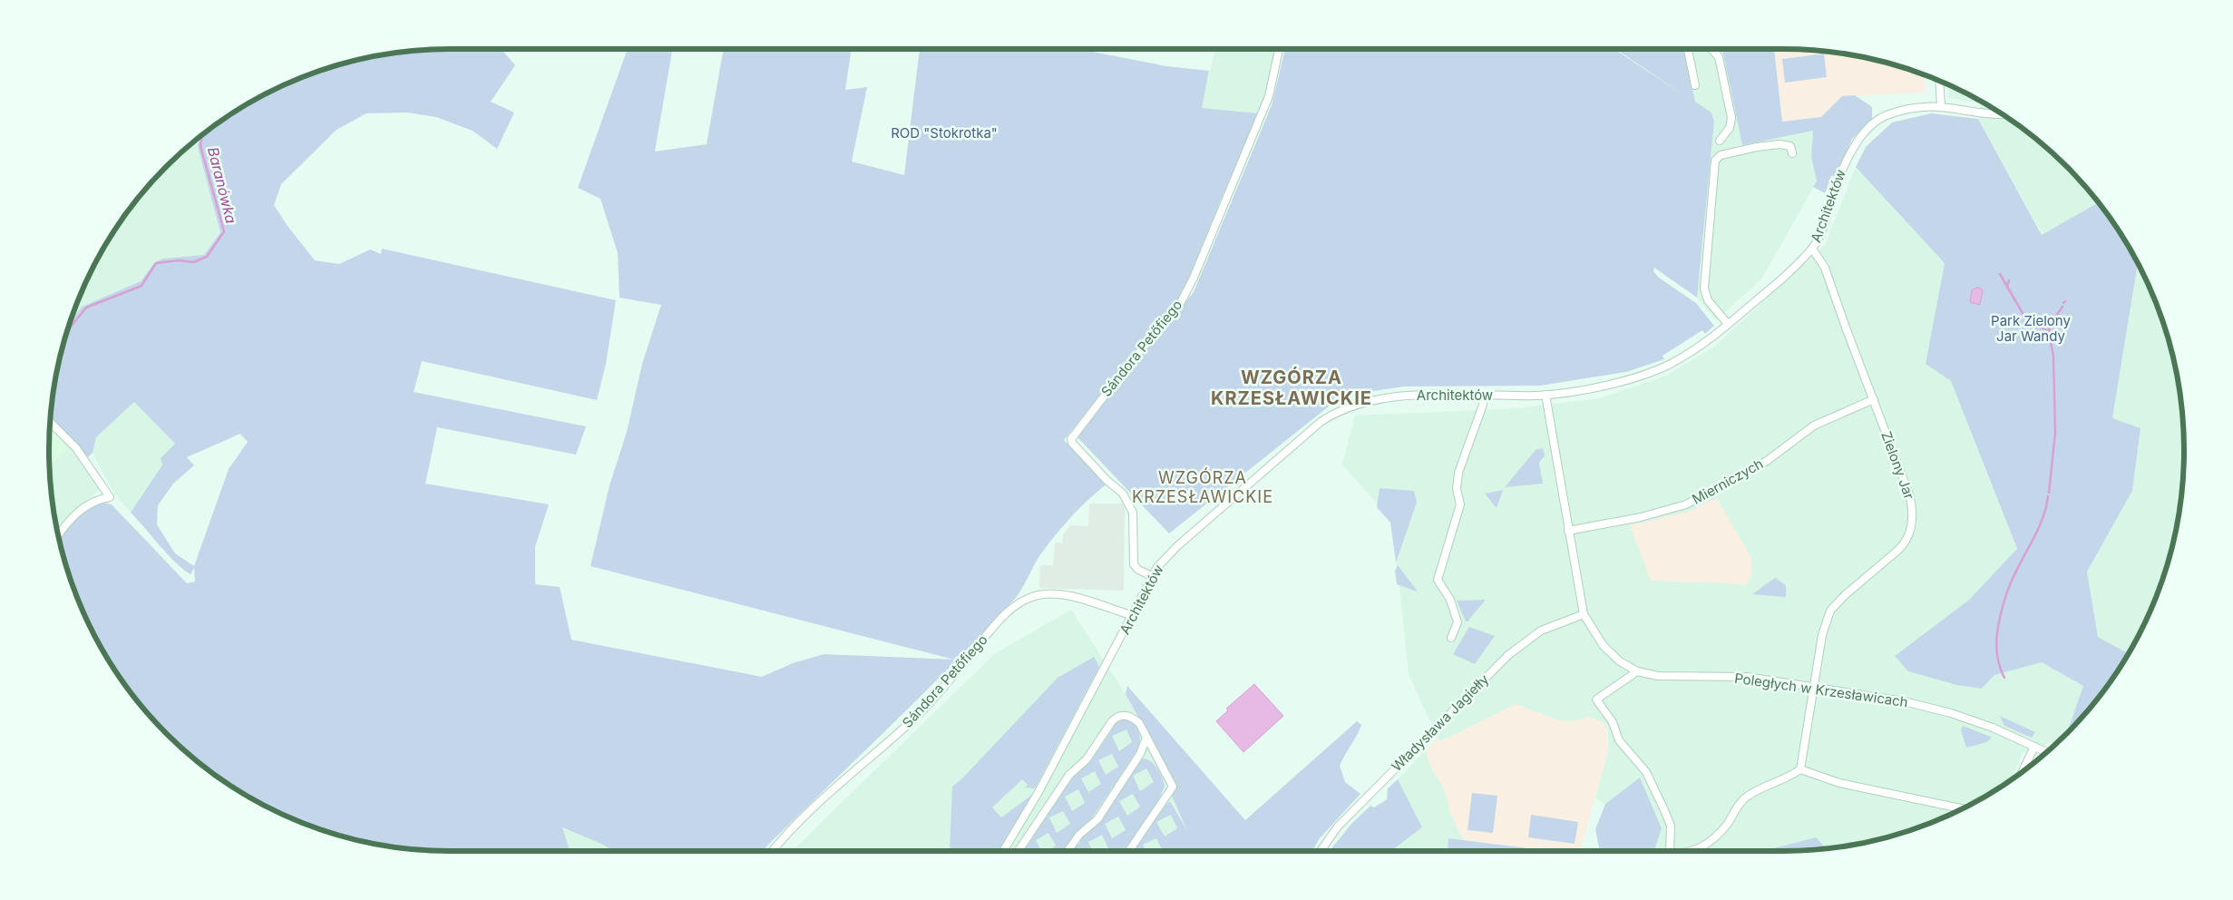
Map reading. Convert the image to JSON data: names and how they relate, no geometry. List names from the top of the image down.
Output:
{
  "streets": {
    "street": [
      "Architektów",
      "Sándora Petőfiego",
      "Zielony Jar",
      "Mierniczych",
      "Poległych w Krzesławicach",
      "Władysława Jagiełły"
    ]
  },
  "crossings": [
    ["Architektów", "Sándora Petőfiego"],
    ["Architektów", "Zielony Jar"],
    ["Architektów", "Poległych w Krzesławicach"],
    ["Zielony Jar", "Mierniczych"],
    ["Zielony Jar", "Poległych w Krzesławicach"],
    ["Mierniczych", "Poległych w Krzesławicach"],
    ["Poległych w Krzesławicach", "Władysława Jagiełły"]
  ],
  "districts": ["WZGÓRZA KRZESŁAWICKIE", "WZGÓRZA KRZESŁAWICKIE"],
  "water": ["Baranówka"],
  "parks": ["ROD \"Stokrotka\"", "Park Zielony Jar Wandy"]
}
